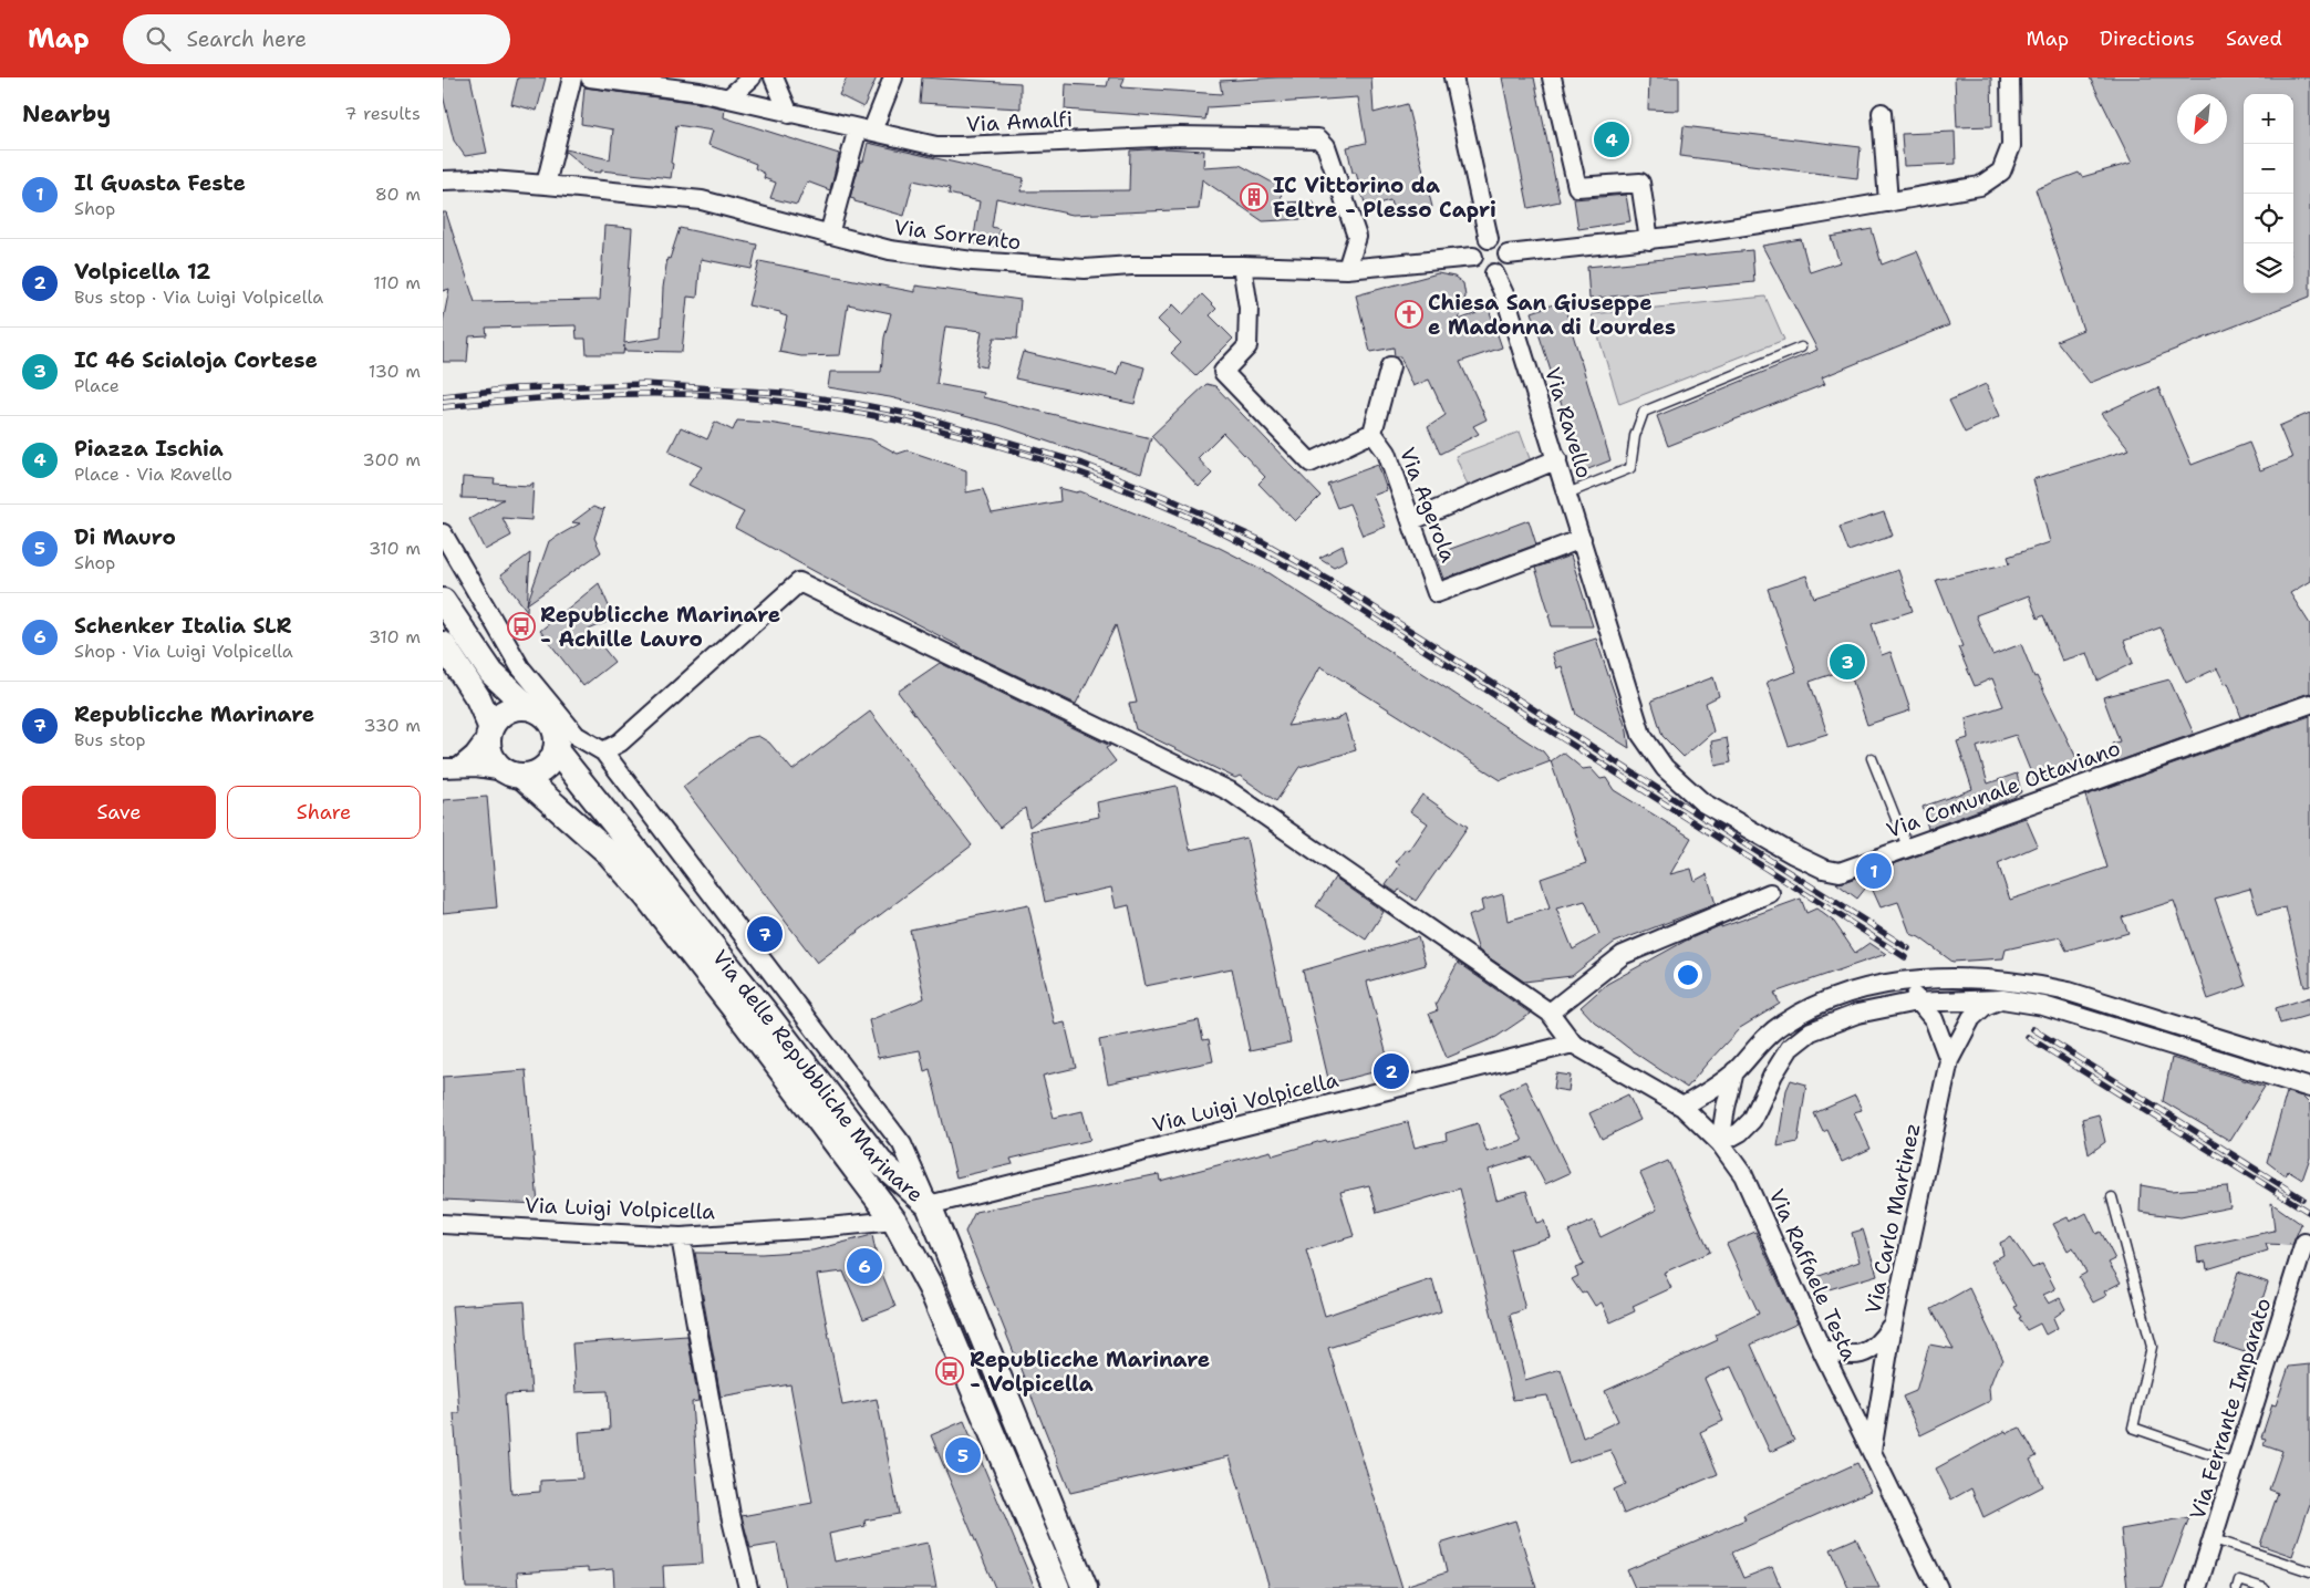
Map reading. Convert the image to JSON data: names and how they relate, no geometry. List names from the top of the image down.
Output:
{
  "streets": {
    "main road": ["Via delle Repubbliche Marinare"],
    "street": [
      "Via Amalfi",
      "Via Sorrento",
      "Via Ravello",
      "Via Agerola",
      "Via Comunale Ottaviano",
      "Via Luigi Volpicella",
      "Via Carlo Martinez",
      "Via Raffaele Testa",
      "Via Ferrante Imparato"
    ]
  },
  "crossings": [
    ["Via Amalfi", "Via Sorrento"],
    ["Via Sorrento", "Via Ravello"],
    ["Via Ravello", "Via Agerola"],
    ["Via Ravello", "Via Comunale Ottaviano"],
    ["Via Agerola", "Via Comunale Ottaviano"],
    ["Via delle Repubbliche Marinare", "Via Luigi Volpicella"],
    ["Via Luigi Volpicella", "Via Raffaele Testa"],
    ["Via Carlo Martinez", "Via Raffaele Testa"]
  ],
  "places": {
    "building": ["IC Vittorino da Feltre - Plesso Capri"],
    "church": ["Chiesa San Giuseppe e Madonna di Lourdes"],
    "bus stop": ["Republicche Marinare - Achille Lauro", "Republicche Marinare - Volpicella"]
  },
  "north": "bottom left",
  "page": {
    "header": "Map",
    "search": "Search here",
    "nav": ["Map", "Directions", "Saved"],
    "heading": ["Nearby", "7 results"],
    "map_buttons": ["+", "−"],
    "pins": [
      "4",
      "3",
      "1",
      "7",
      "2",
      "6",
      "5"
    ],
    "list": [
      {
        "mark": "1",
        "name": "Il Guasta Feste",
        "note": "Shop",
        "value": "80 m"
      },
      {
        "mark": "2",
        "name": "Volpicella 12",
        "note": "Bus stop · Via Luigi Volpicella",
        "value": "110 m"
      },
      {
        "mark": "3",
        "name": "IC 46 Scialoja Cortese",
        "note": "Place",
        "value": "130 m"
      },
      {
        "mark": "4",
        "name": "Piazza Ischia",
        "note": "Place · Via Ravello",
        "value": "300 m"
      },
      {
        "mark": "5",
        "name": "Di Mauro",
        "note": "Shop",
        "value": "310 m"
      },
      {
        "mark": "6",
        "name": "Schenker Italia SLR",
        "note": "Shop · Via Luigi Volpicella",
        "value": "310 m"
      },
      {
        "mark": "7",
        "name": "Republicche Marinare",
        "note": "Bus stop",
        "value": "330 m"
      }
    ],
    "buttons": ["Save", "Share"]
  }
}
